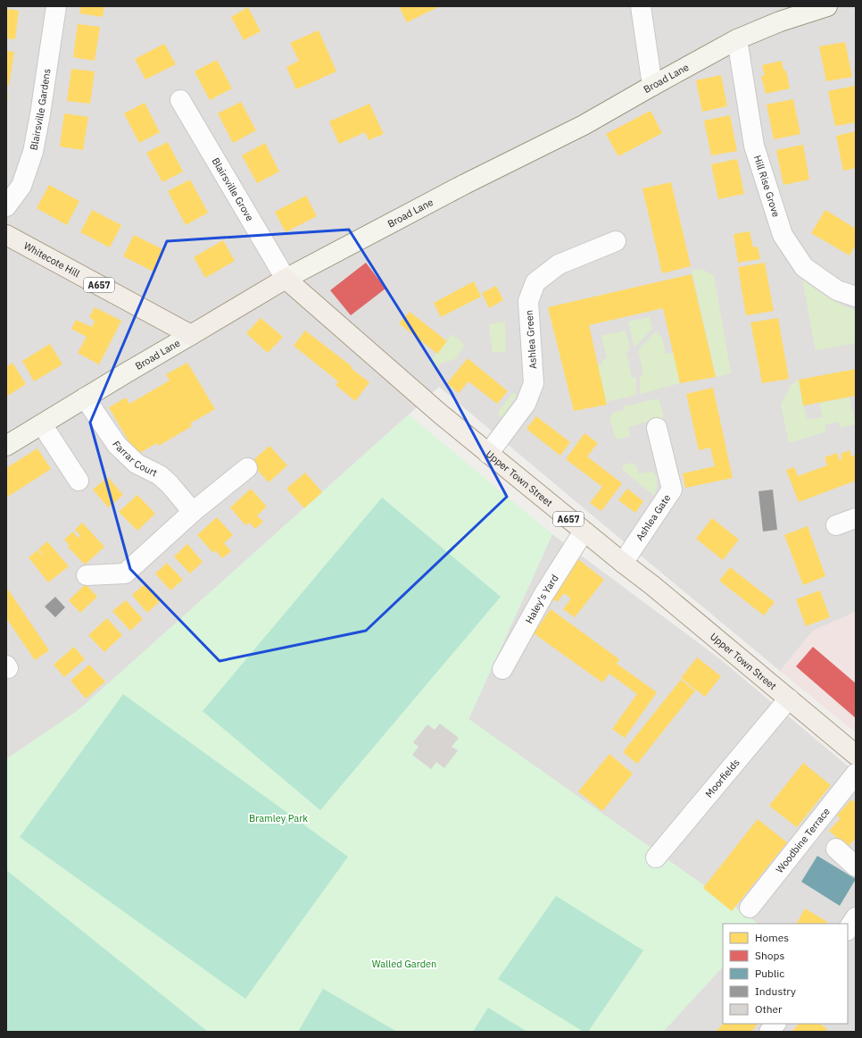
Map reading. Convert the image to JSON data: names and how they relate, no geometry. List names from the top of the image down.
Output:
{
  "streets": {
    "main road": [
      "Broad Lane",
      "Whitecote Hill",
      "A657",
      "Upper Town Street"
    ],
    "street": [
      "Blairsville Gardens",
      "Hill Rise Grove",
      "Blairsville Grove",
      "Ashlea Green",
      "Farrar Court",
      "Ashlea Gate",
      "Haley's Yard",
      "Moorfields",
      "Woodbine Terrace"
    ]
  },
  "crossings": [
    ["Broad Lane", "Hill Rise Grove"],
    ["Broad Lane", "Blairsville Grove"],
    ["Broad Lane", "Whitecote Hill"],
    ["Broad Lane", "Farrar Court"],
    ["Broad Lane", "Upper Town Street"],
    ["Blairsville Grove", "Upper Town Street"],
    ["Ashlea Green", "Upper Town Street"],
    ["Upper Town Street", "Ashlea Gate"],
    ["Upper Town Street", "Haley's Yard"],
    ["Upper Town Street", "Moorfields"]
  ],
  "parks": ["Bramley Park", "Walled Garden"],
  "legend": [
    "Homes",
    "Shops",
    "Public",
    "Industry",
    "Other"
  ]
}
